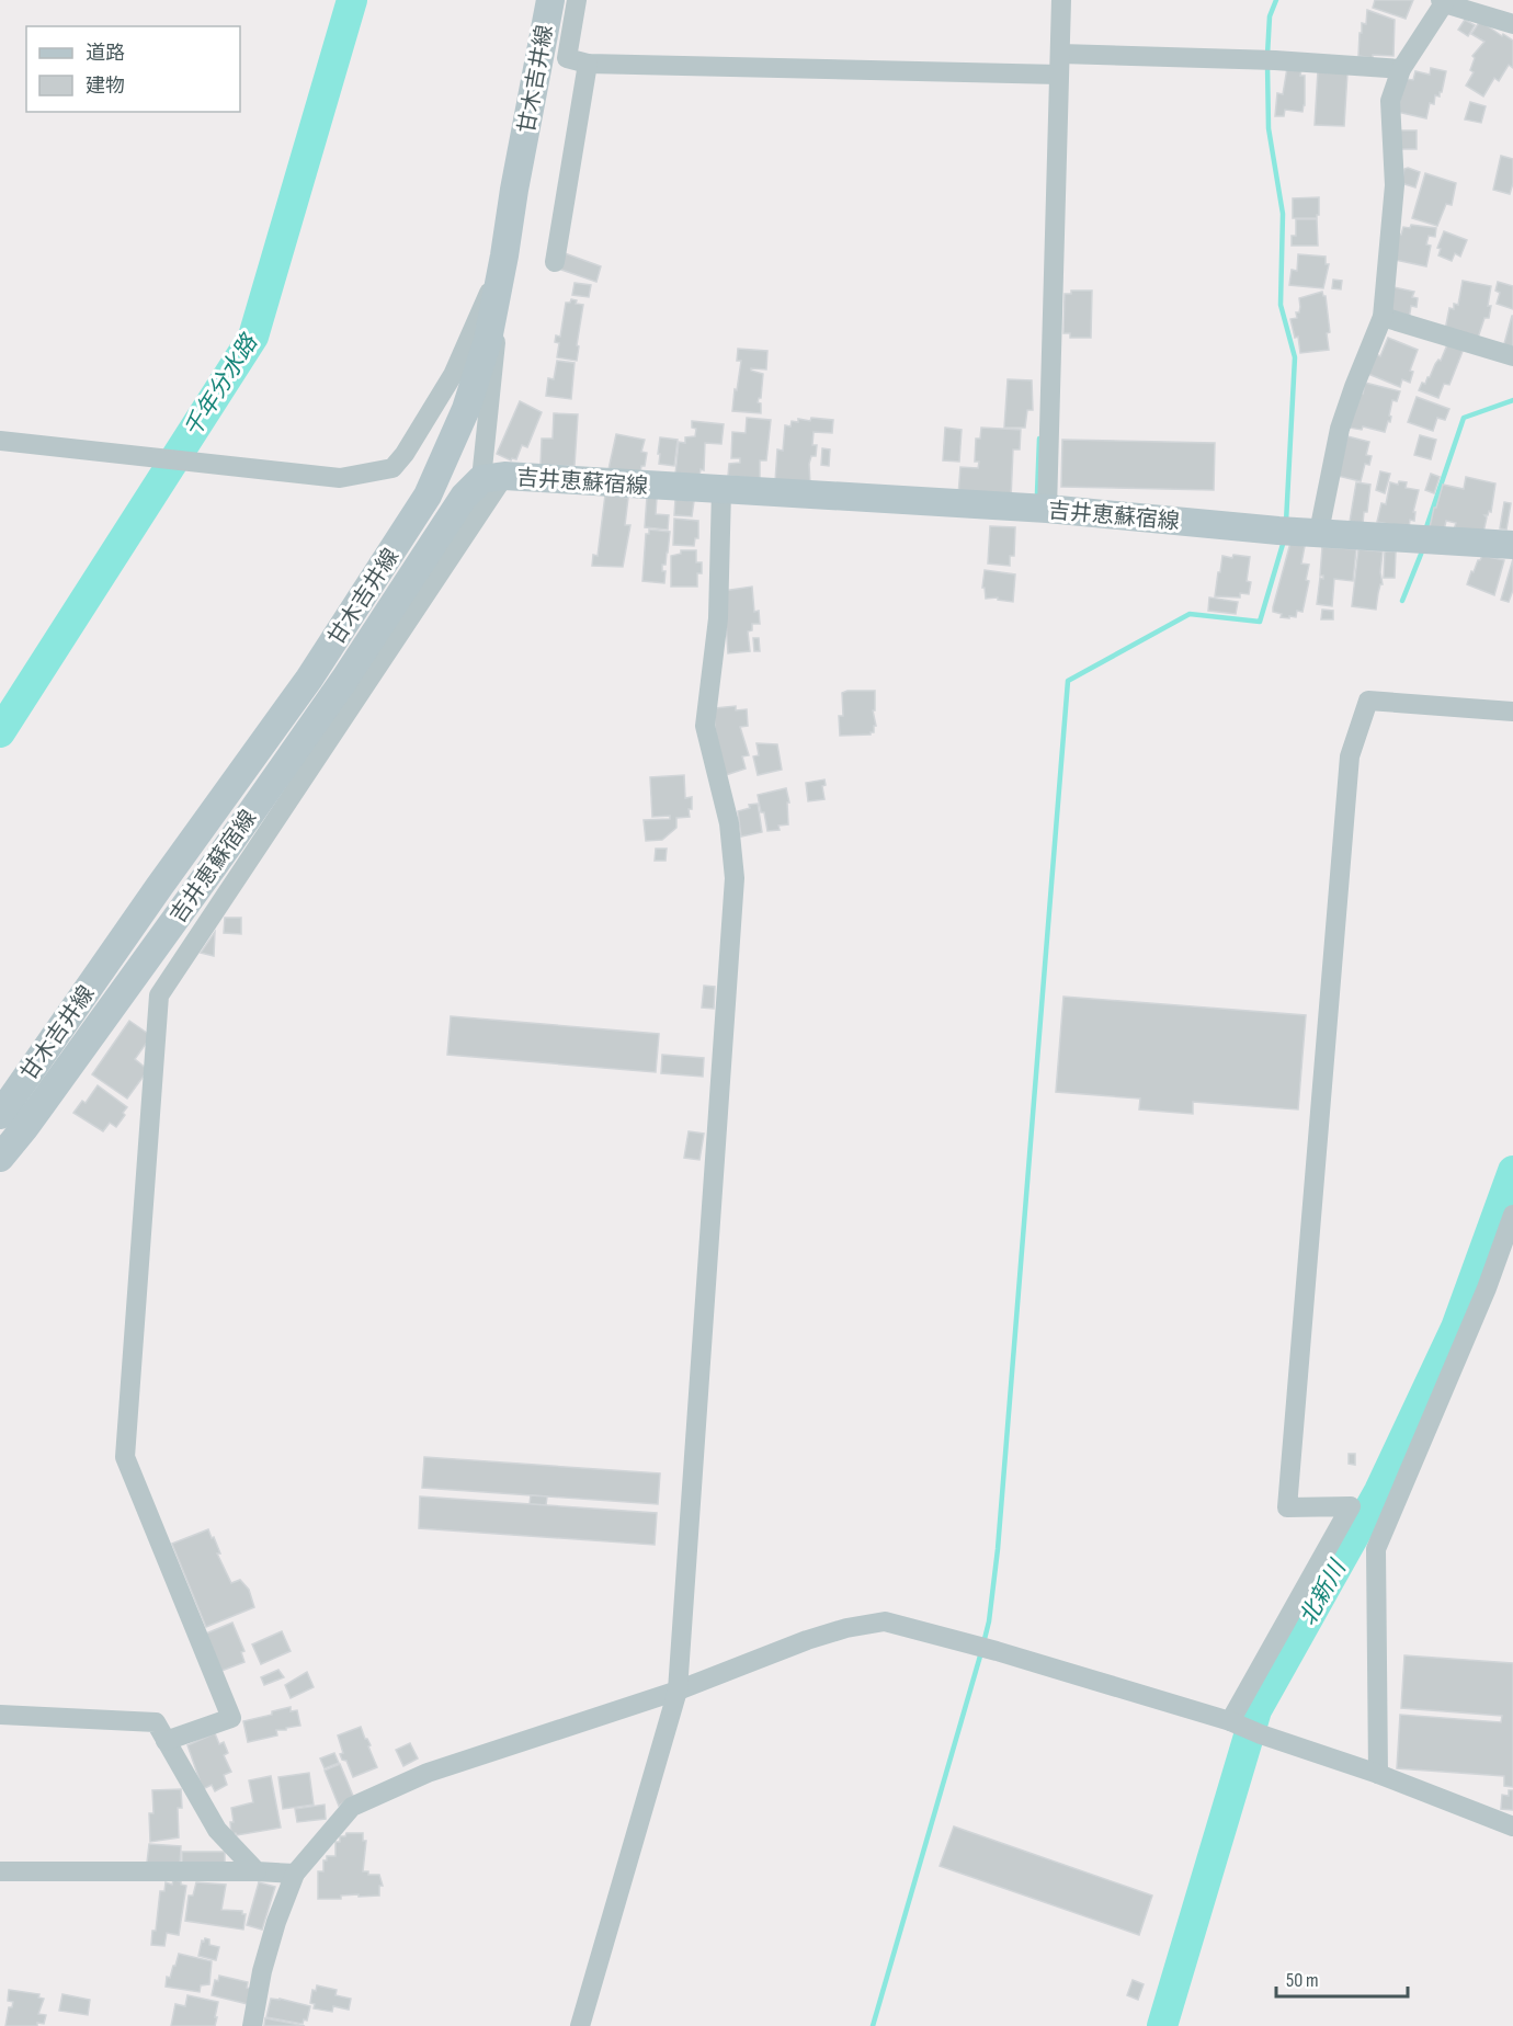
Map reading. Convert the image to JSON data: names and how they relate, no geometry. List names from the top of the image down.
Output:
{
  "streets": {
    "main road": ["甘木吉井線", "吉井恵蘇宿線"]
  },
  "water": ["千年分水路", "北新川"],
  "legend": ["道路", "建物"],
  "scale_bar": "50 m"
}
